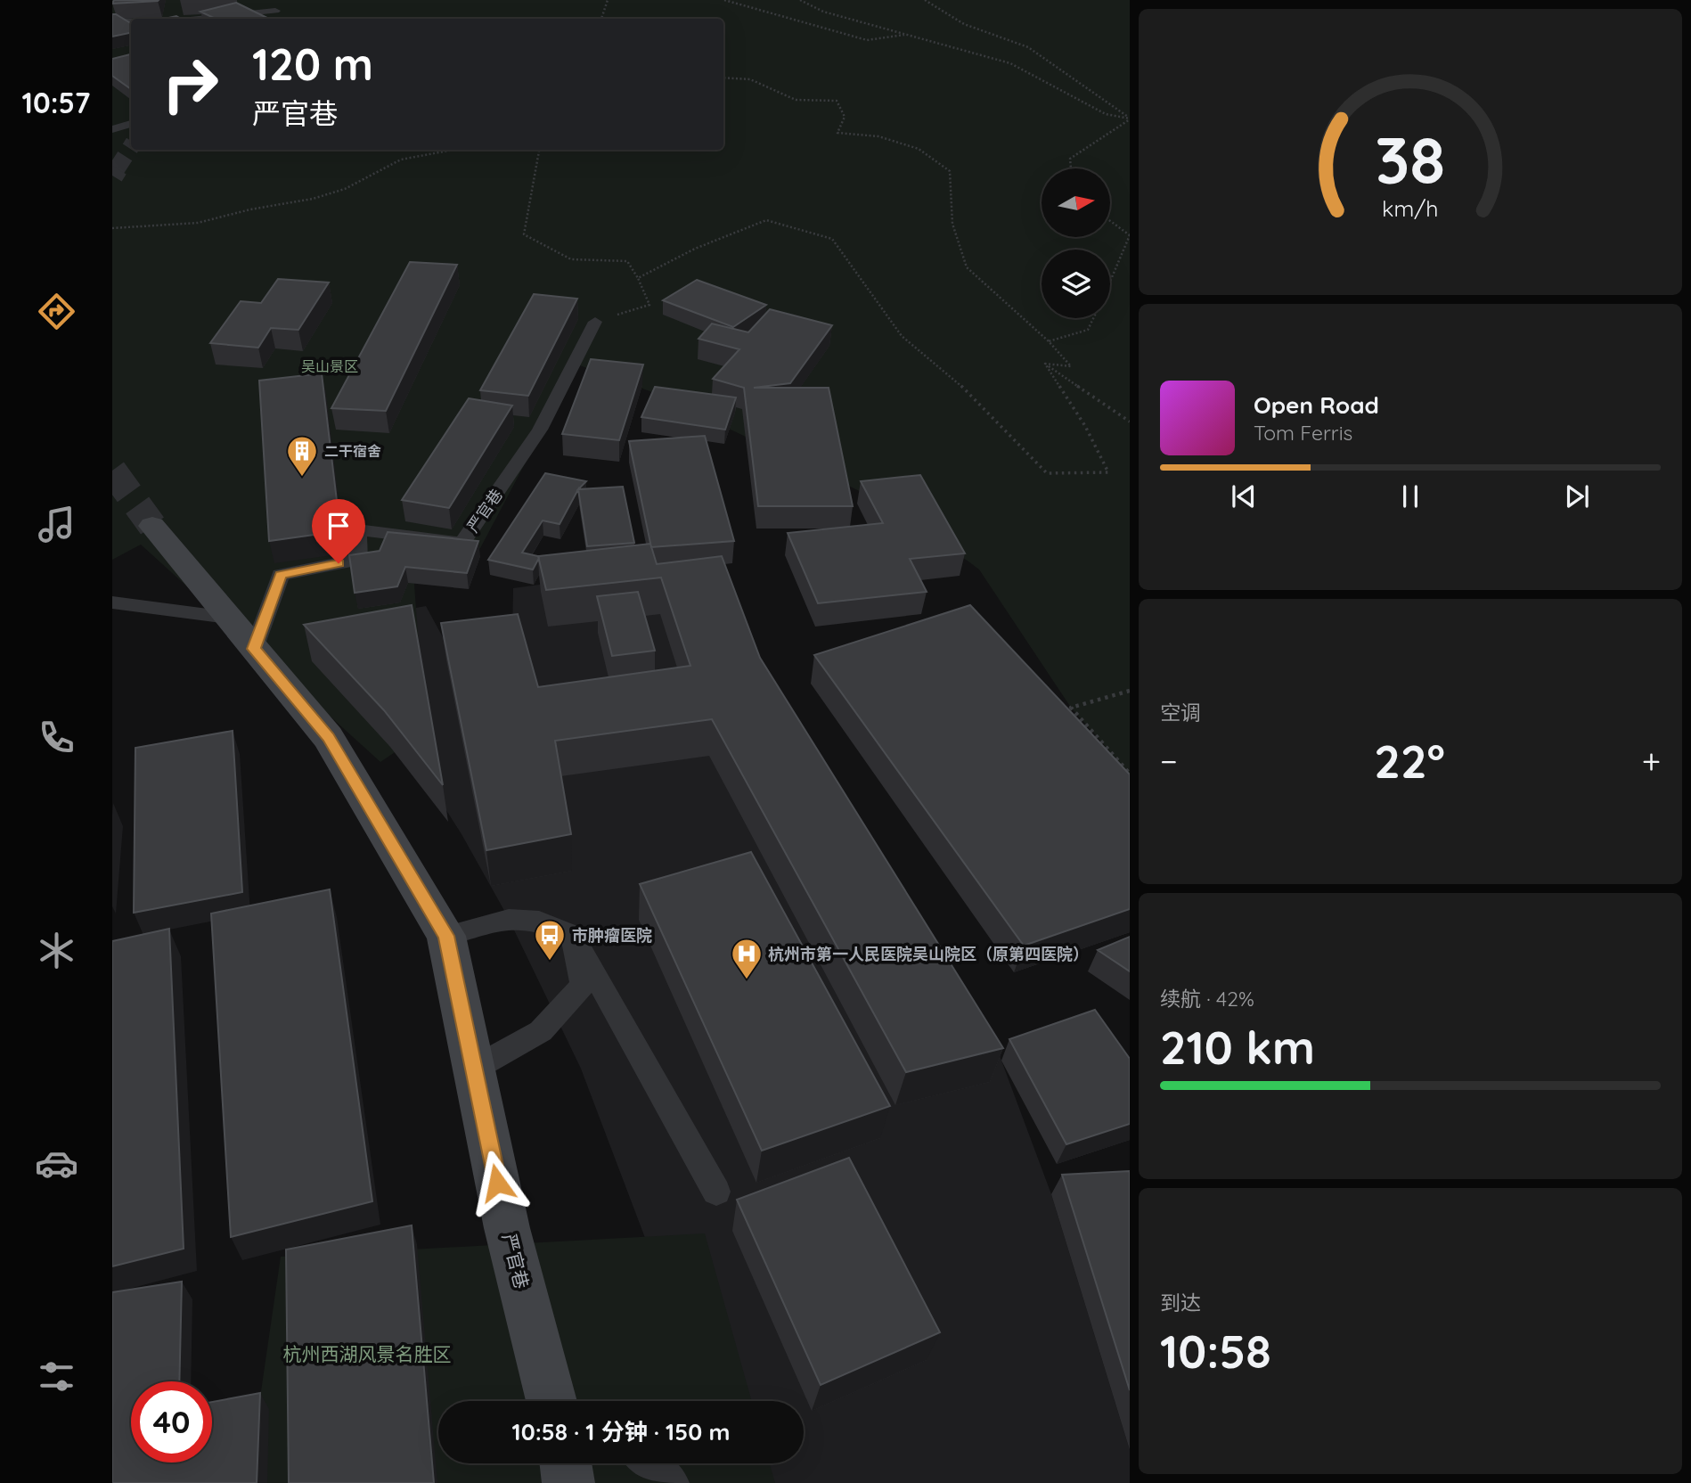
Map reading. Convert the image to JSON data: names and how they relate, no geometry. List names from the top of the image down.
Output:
{
  "streets": {
    "street": ["严官巷"]
  },
  "parks": ["吴山景区", "杭州西湖风景名胜区"],
  "places": {
    "building": ["二干宿舍"],
    "bus stop": ["市肿瘤医院"],
    "hospital": ["杭州市第一人民医院吴山院区（原第四医院）"]
  },
  "north": "right",
  "page": {
    "tabs": "10:57",
    "turn": ["120 m", "严官巷"],
    "song": ["Open Road", "Tom Ferris"],
    "tile": [
      "空调",
      ["续航 · 42%", "210 km"],
      ["到达", "10:58"]
    ],
    "heat": ["−", "22°", "+"],
    "limit": "40",
    "trip": "10:58 · 1 分钟 · 150 m",
    "gauge": ["38", "km/h"]
  }
}
